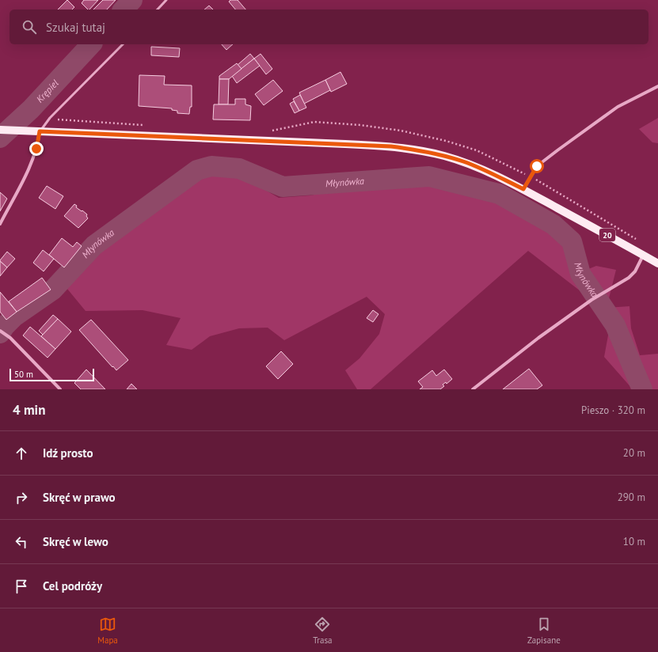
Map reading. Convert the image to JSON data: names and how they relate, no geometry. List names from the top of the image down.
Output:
{
  "streets": {
    "main road": ["20"]
  },
  "water": ["Krępiel", "Młynówka"],
  "scale_bar": "50 m",
  "page": {
    "search": "Szukaj tutaj",
    "scale": "50 m",
    "heading": ["4 min", "Pieszo · 320 m"],
    "list": [
      ["Idź prosto", "20 m"],
      ["Skręć w prawo", "290 m"],
      ["Skręć w lewo", "10 m"],
      "Cel podróży"
    ],
    "nav": ["Mapa", "Trasa", "Zapisane"]
  }
}
